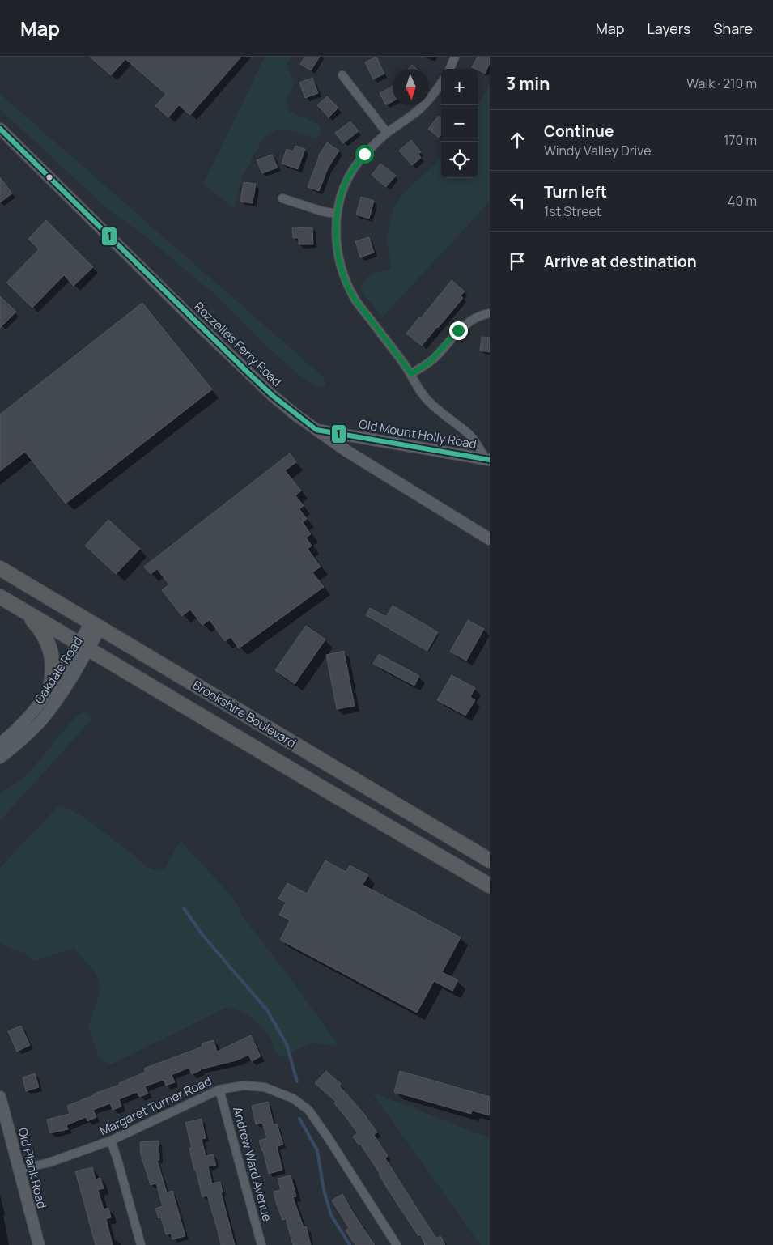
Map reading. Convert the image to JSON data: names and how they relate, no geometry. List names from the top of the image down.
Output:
{
  "streets": {
    "highway": ["Brookshire Boulevard"],
    "street": [
      "Rozzelles Ferry Road",
      "Old Mount Holly Road",
      "Oakdale Road",
      "Margaret Turner Road",
      "Andrew Ward Avenue",
      "Old Plank Road"
    ]
  },
  "crossings": [
    ["Rozzelles Ferry Road", "Old Mount Holly Road"],
    ["Oakdale Road", "Brookshire Boulevard"],
    ["Margaret Turner Road", "Andrew Ward Avenue"],
    ["Margaret Turner Road", "Old Plank Road"]
  ],
  "lines": ["transit line 1"],
  "north": "bottom",
  "page": {
    "header": "Map",
    "nav": ["Map", "Layers", "Share"],
    "heading": ["3 min", "Walk · 210 m"],
    "map_buttons": ["+", "−"],
    "list": [
      ["Continue", "Windy Valley Drive", "170 m"],
      ["Turn left", "1st Street", "40 m"],
      "Arrive at destination"
    ]
  }
}
